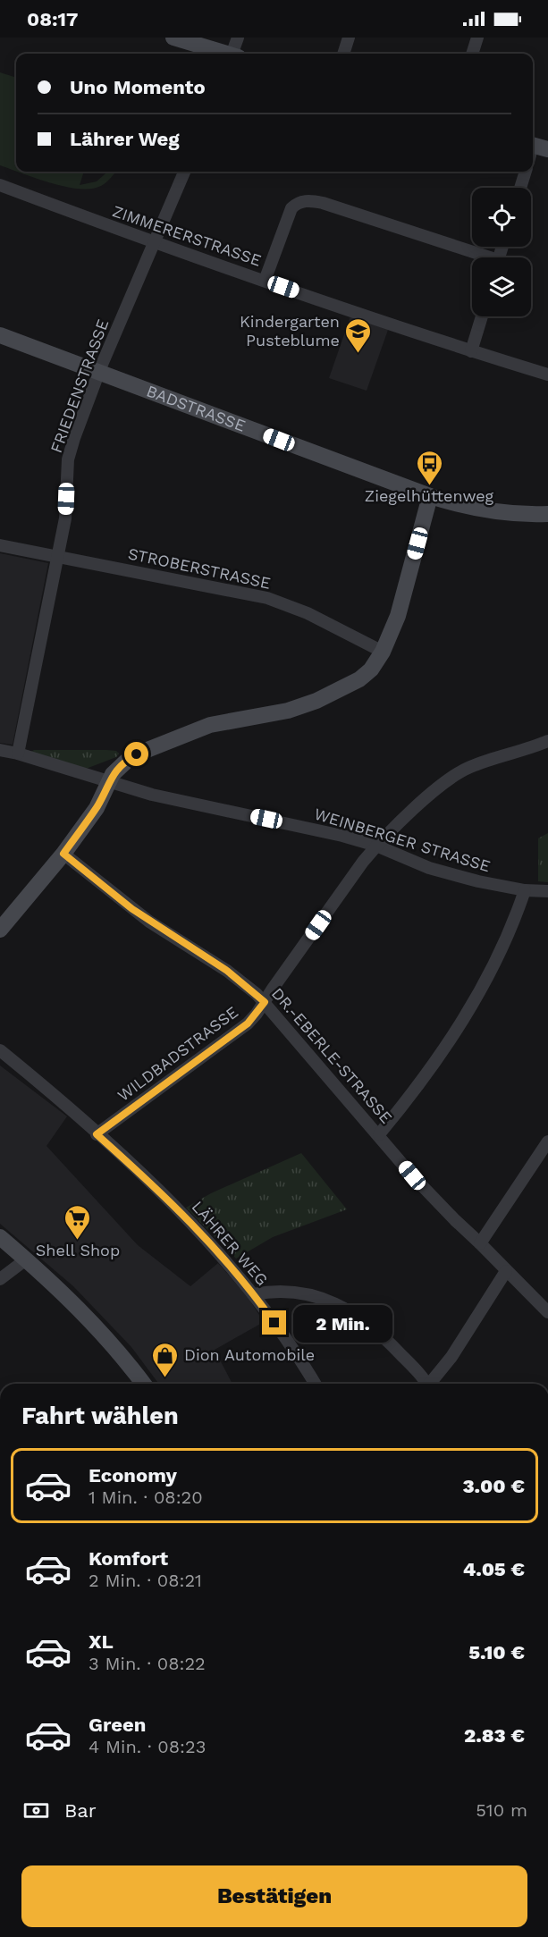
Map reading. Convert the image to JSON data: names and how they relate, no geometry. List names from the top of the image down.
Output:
{
  "streets": {
    "main road": ["BADSTRASSE"],
    "street": [
      "ZIMMERERSTRASSE",
      "FRIEDENSTRASSE",
      "STROBERSTRASSE",
      "WEINBERGER STRASSE",
      "WILDBADSTRASSE",
      "DR.-EBERLE-STRASSE",
      "LÄHRER WEG"
    ]
  },
  "crossings": [
    ["ZIMMERERSTRASSE", "FRIEDENSTRASSE"],
    ["FRIEDENSTRASSE", "BADSTRASSE"],
    ["FRIEDENSTRASSE", "STROBERSTRASSE"],
    ["FRIEDENSTRASSE", "WEINBERGER STRASSE"],
    ["WEINBERGER STRASSE", "WILDBADSTRASSE"],
    ["WILDBADSTRASSE", "DR.-EBERLE-STRASSE"],
    ["WILDBADSTRASSE", "LÄHRER WEG"]
  ],
  "places": {
    "school or university": ["Kindergarten Pusteblume"],
    "bus stop": ["Ziegelhüttenweg"],
    "supermarket": ["Shell Shop"],
    "shop": ["Dion Automobile"]
  },
  "page": {
    "status": "08:17",
    "banner": ["Uno Momento", "Lährer Weg"],
    "bubble": "2 Min.",
    "heading": "Fahrt wählen",
    "list": [
      {
        "name": "Economy",
        "note": "1 Min. · 08:20",
        "value": "3.00 €"
      },
      {
        "name": "Komfort",
        "note": "2 Min. · 08:21",
        "value": "4.05 €"
      },
      {
        "name": "XL",
        "note": "3 Min. · 08:22",
        "value": "5.10 €"
      },
      {
        "name": "Green",
        "note": "4 Min. · 08:23",
        "value": "2.83 €"
      }
    ],
    "pay": ["Bar", "510 m"],
    "buttons": "Bestätigen"
  }
}
